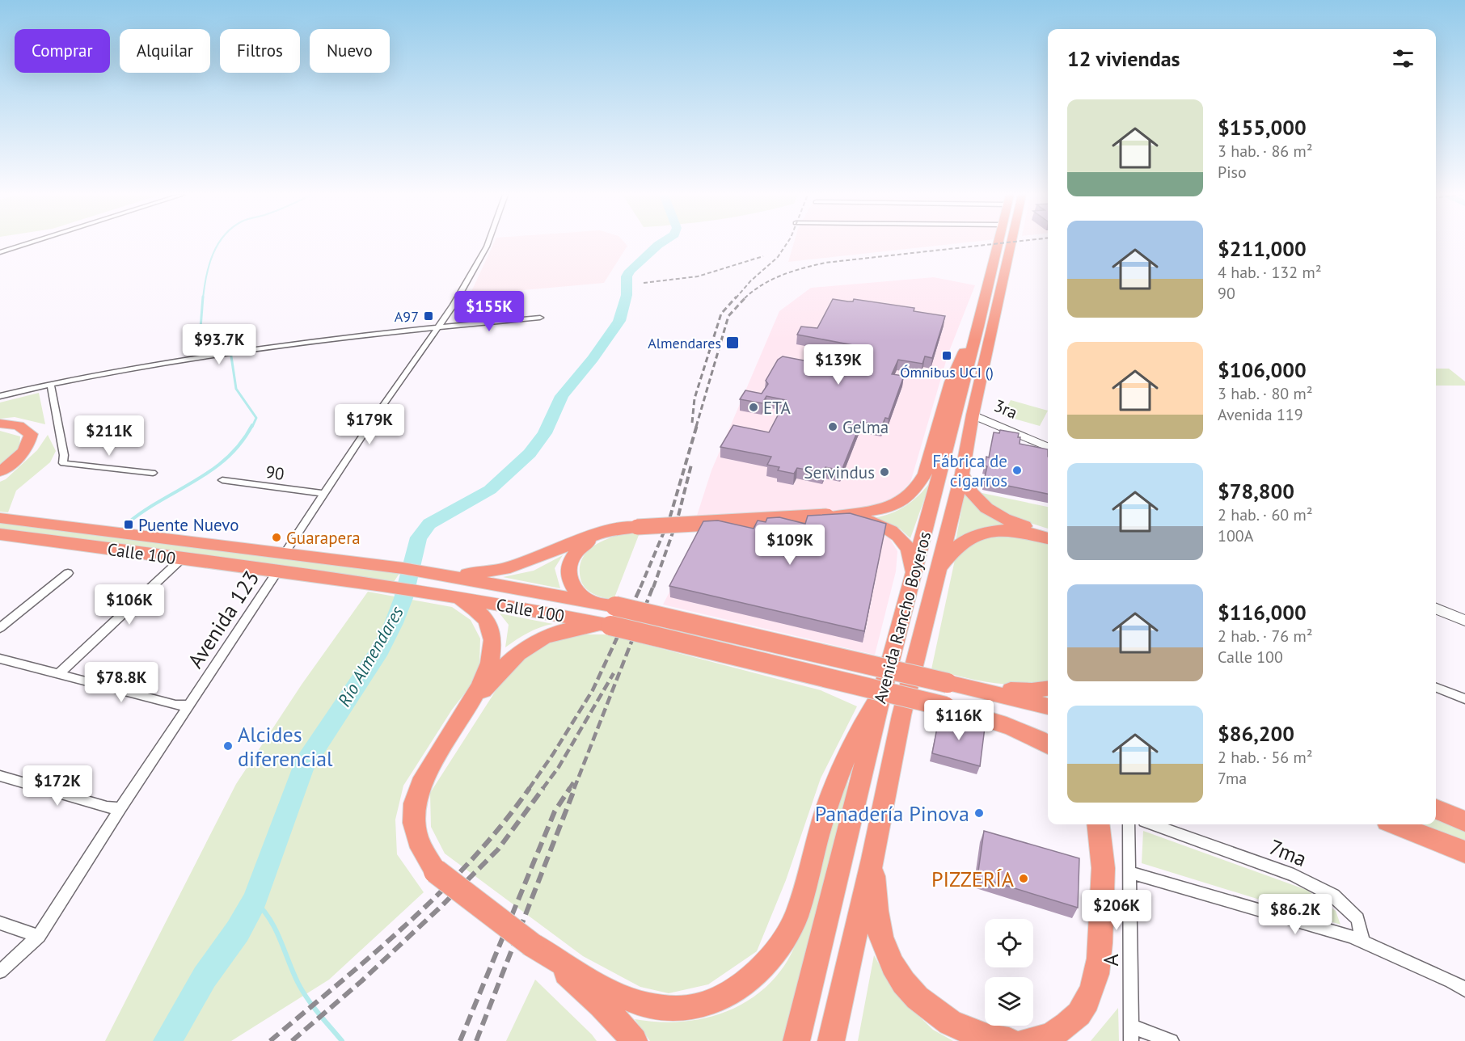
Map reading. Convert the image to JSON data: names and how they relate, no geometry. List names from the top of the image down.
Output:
{
  "streets": {
    "highway": ["Calle 100", "Avenida Rancho Boyeros"],
    "street": [
      "3ra",
      "90",
      "Avenida 123",
      "7ma",
      "A"
    ]
  },
  "crossings": [
    ["3ra", "Avenida Rancho Boyeros"],
    ["Calle 100", "Avenida 123"]
  ],
  "water": ["Río Almendares"],
  "places": {
    "transit": [
      "A97",
      "Almendares",
      "Ómnibus UCI ()",
      "Puente Nuevo"
    ],
    "other": [
      "ETA",
      "Gelma",
      "Fábrica de cigarros",
      "Servindus",
      "Guarapera",
      "Alcides diferencial",
      "Panadería Pinova",
      "PIZZERÍA"
    ]
  },
  "page": {
    "chip": [
      "Comprar",
      "Alquilar",
      "Filtros",
      "Nuevo"
    ],
    "heading": "12 viviendas",
    "list": [
      {
        "name": "$155,000",
        "note": "3 hab. · 86 m² · Piso"
      },
      {
        "name": "$211,000",
        "note": "4 hab. · 132 m² · 90"
      },
      {
        "name": "$106,000",
        "note": "3 hab. · 80 m² · Avenida 119"
      },
      {
        "name": "$78,800",
        "note": "2 hab. · 60 m² · 100A"
      },
      {
        "name": "$116,000",
        "note": "2 hab. · 76 m² · Calle 100"
      },
      {
        "name": "$86,200",
        "note": "2 hab. · 56 m² · 7ma"
      }
    ],
    "price": [
      "$155K",
      "$93.7K",
      "$139K",
      "$179K",
      "$211K",
      "$109K",
      "$106K",
      "$78.8K",
      "$116K",
      "$172K",
      "$206K",
      "$86.2K"
    ]
  }
}
